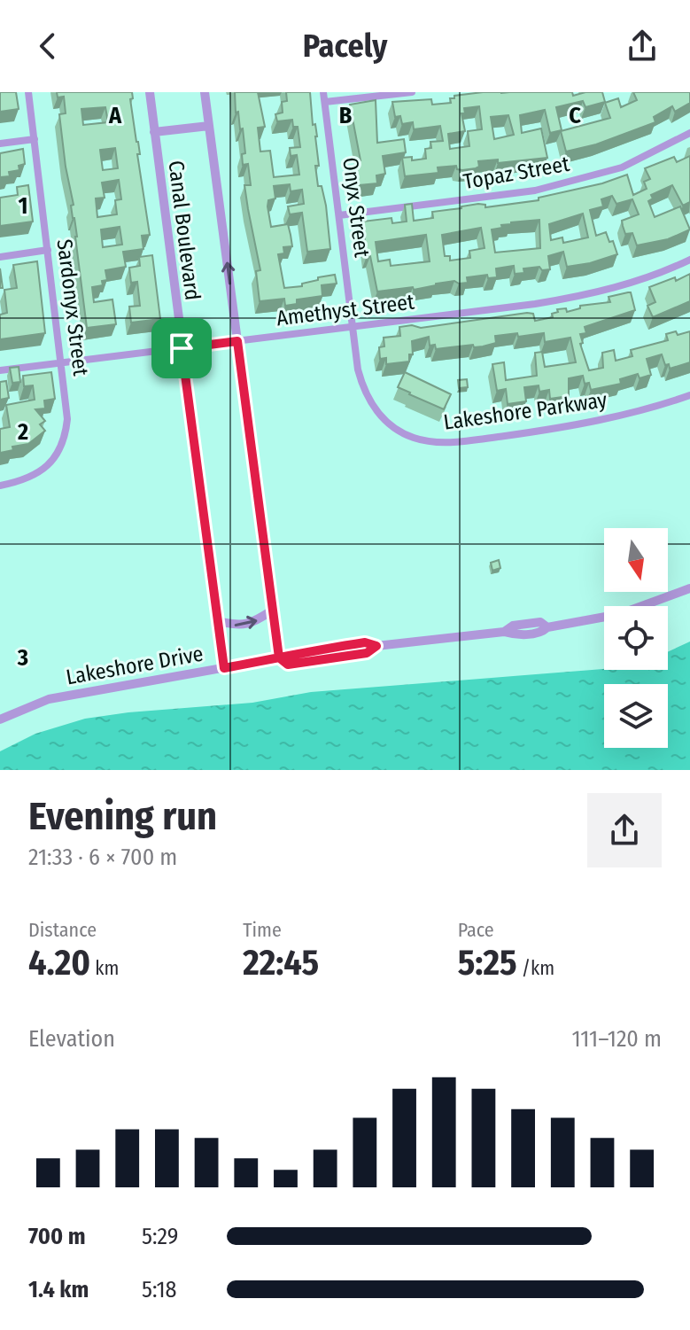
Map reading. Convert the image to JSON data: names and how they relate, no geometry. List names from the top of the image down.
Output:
{
  "streets": {
    "street": [
      "Topaz Street",
      "Onyx Street",
      "Canal Boulevard",
      "Sardonyx Street",
      "Amethyst Street",
      "Lakeshore Parkway",
      "Lakeshore Drive"
    ]
  },
  "crossings": [
    ["Topaz Street", "Onyx Street"],
    ["Onyx Street", "Amethyst Street"],
    ["Onyx Street", "Lakeshore Parkway"],
    ["Canal Boulevard", "Amethyst Street"],
    ["Canal Boulevard", "Lakeshore Drive"],
    ["Sardonyx Street", "Amethyst Street"],
    ["Amethyst Street", "Lakeshore Parkway"]
  ],
  "north": "bottom",
  "page": {
    "header": "Pacely",
    "heading": ["Evening run", "21:33 · 6 × 700 m"],
    "stats": [
      ["Distance", "4.20 km"],
      ["Time", "22:45"],
      ["Pace", "5:25 /km"]
    ],
    "chart": ["Elevation", "111–120 m"],
    "list": [
      {
        "name": "700 m",
        "note": "5:29"
      },
      {
        "name": "1.4 km",
        "note": "5:18"
      }
    ]
  },
  "grid": {
    "columns": ["A", "B", "C"],
    "rows": ["1", "2", "3"]
  }
}
